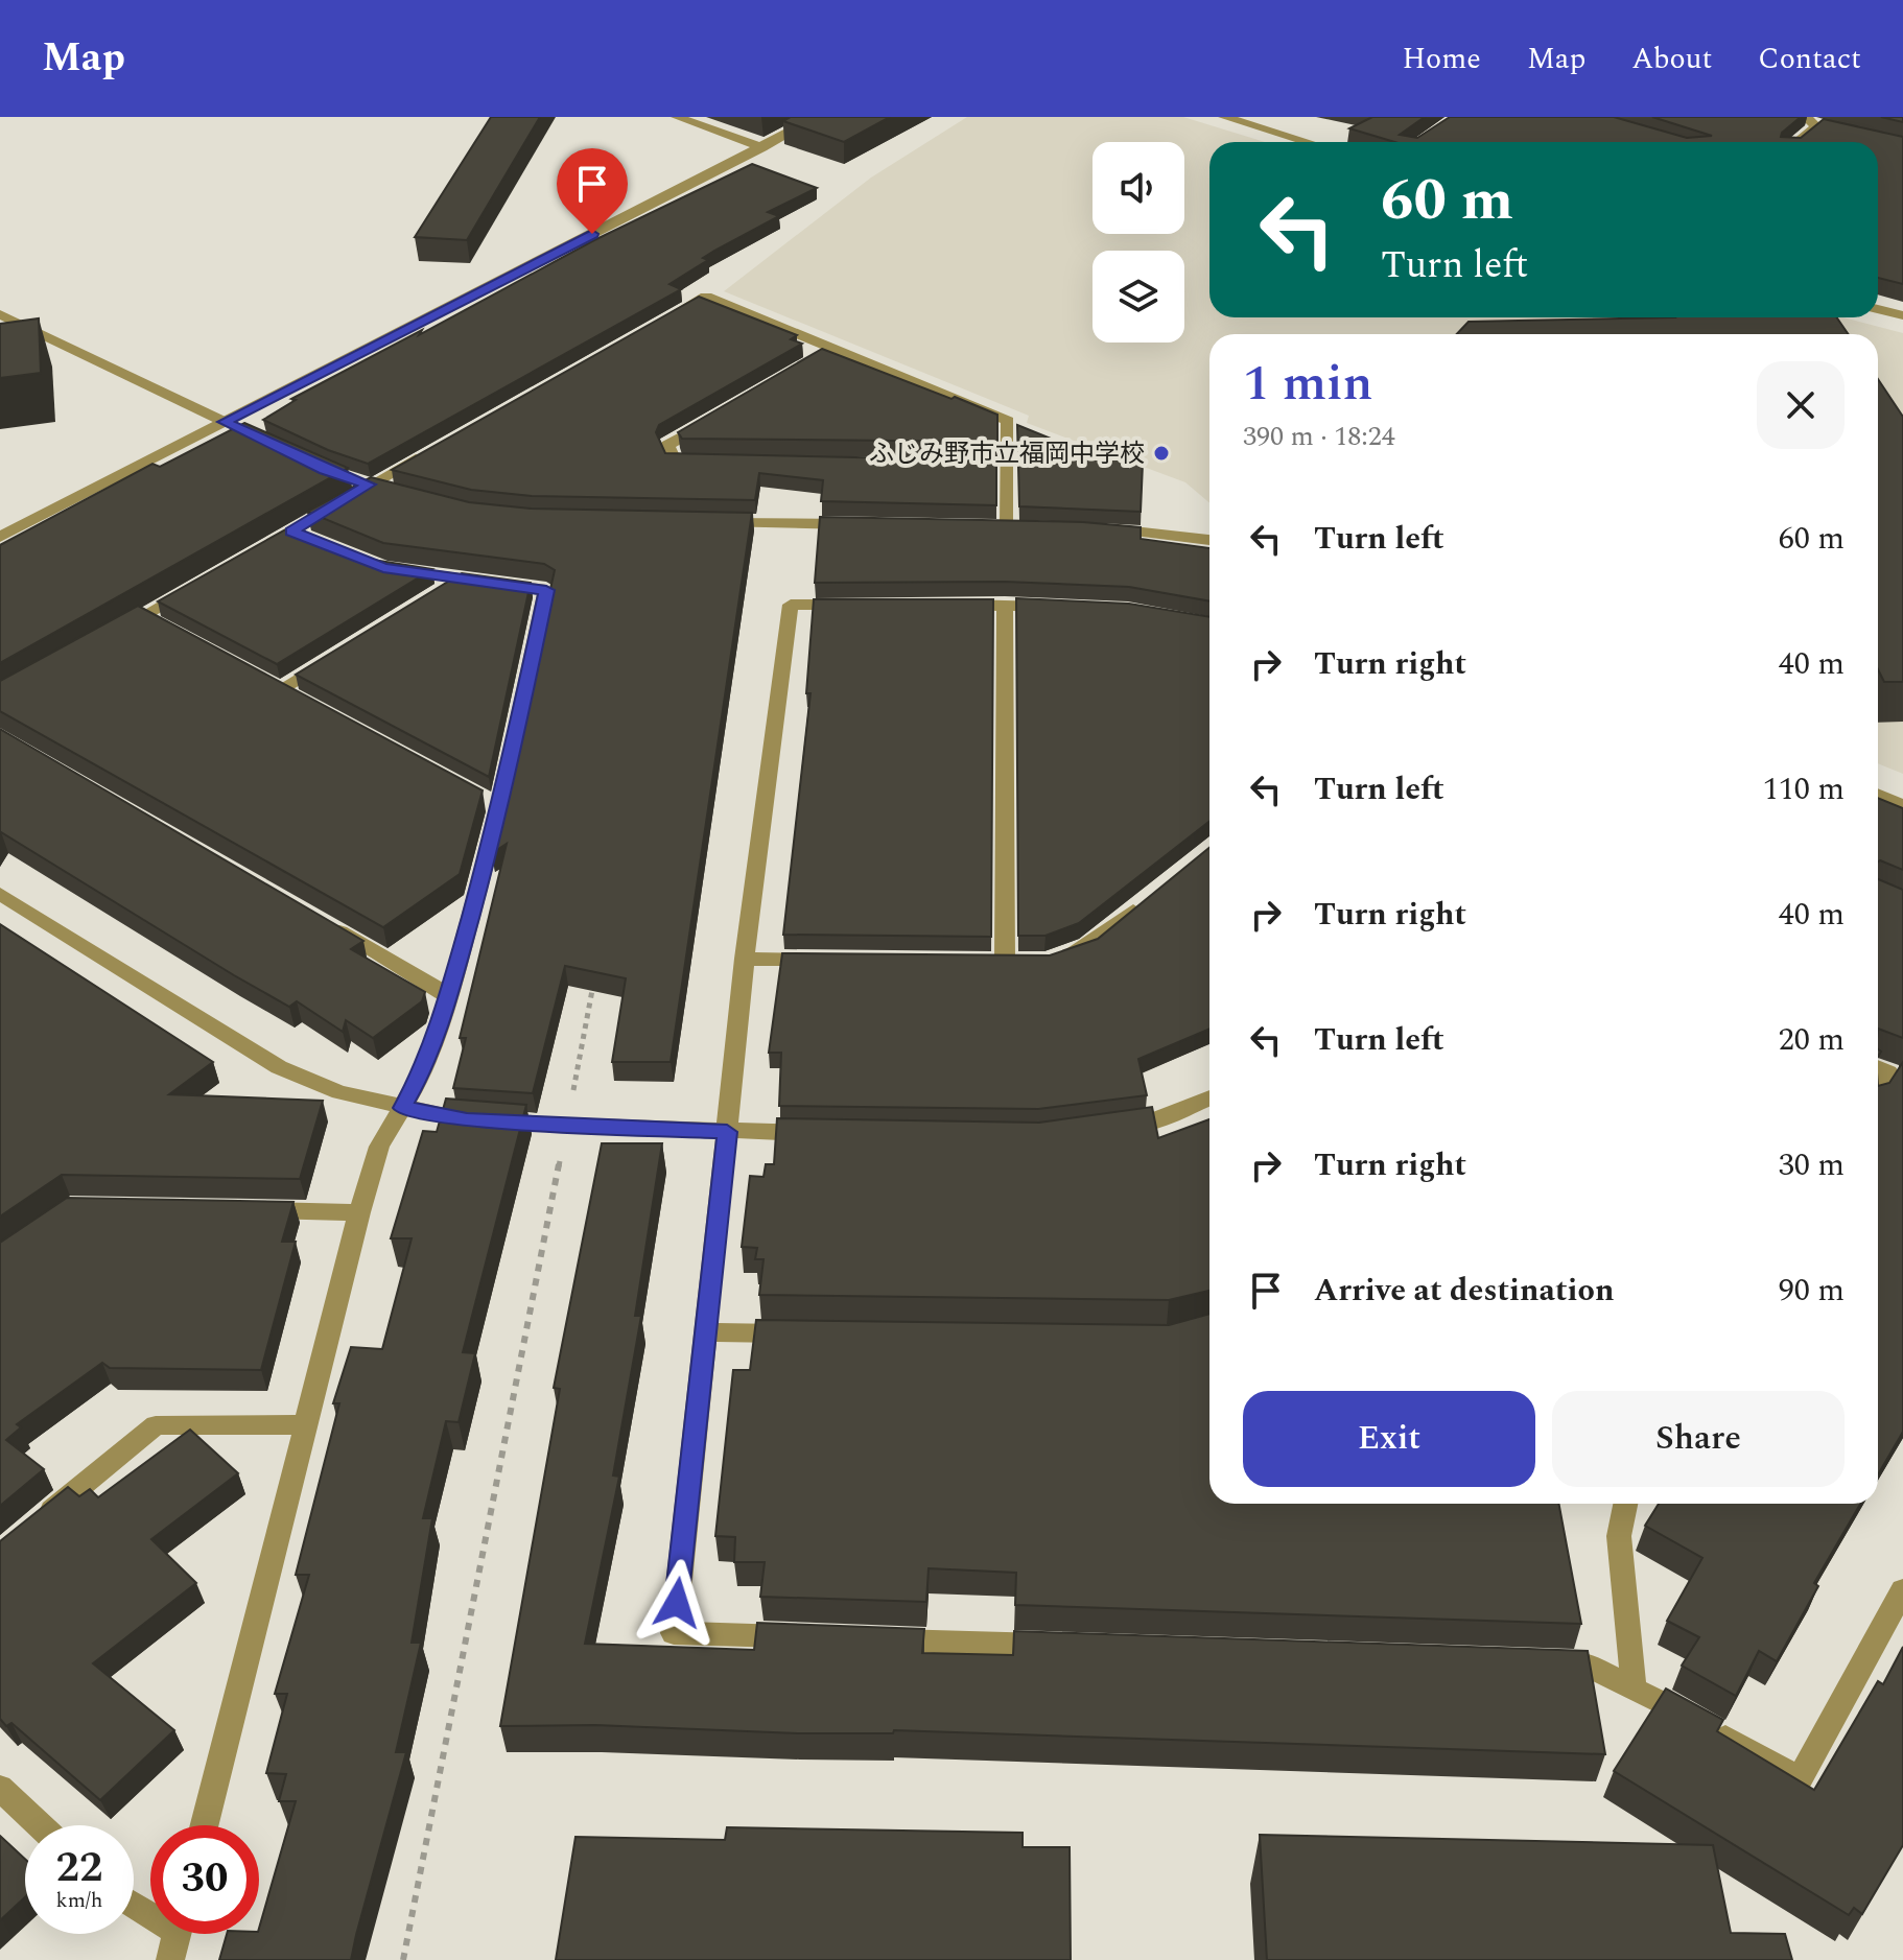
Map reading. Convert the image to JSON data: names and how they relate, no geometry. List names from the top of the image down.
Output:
{
  "places": ["ふじみ野市立福岡中学校"],
  "page": {
    "header": "Map",
    "nav": [
      "Home",
      "Map",
      "About",
      "Contact"
    ],
    "turn": ["60 m", "Turn left"],
    "heading": ["1 min", "390 m · 18:24"],
    "list": [
      {
        "name": "Turn left",
        "value": "60 m"
      },
      {
        "name": "Turn right",
        "value": "40 m"
      },
      {
        "name": "Turn left",
        "value": "110 m"
      },
      {
        "name": "Turn right",
        "value": "40 m"
      },
      {
        "name": "Turn left",
        "value": "20 m"
      },
      {
        "name": "Turn right",
        "value": "30 m"
      },
      {
        "name": "Arrive at destination",
        "value": "90 m"
      }
    ],
    "buttons": ["Exit", "Share"],
    "speed": "22 km/h",
    "limit": "30"
  }
}
